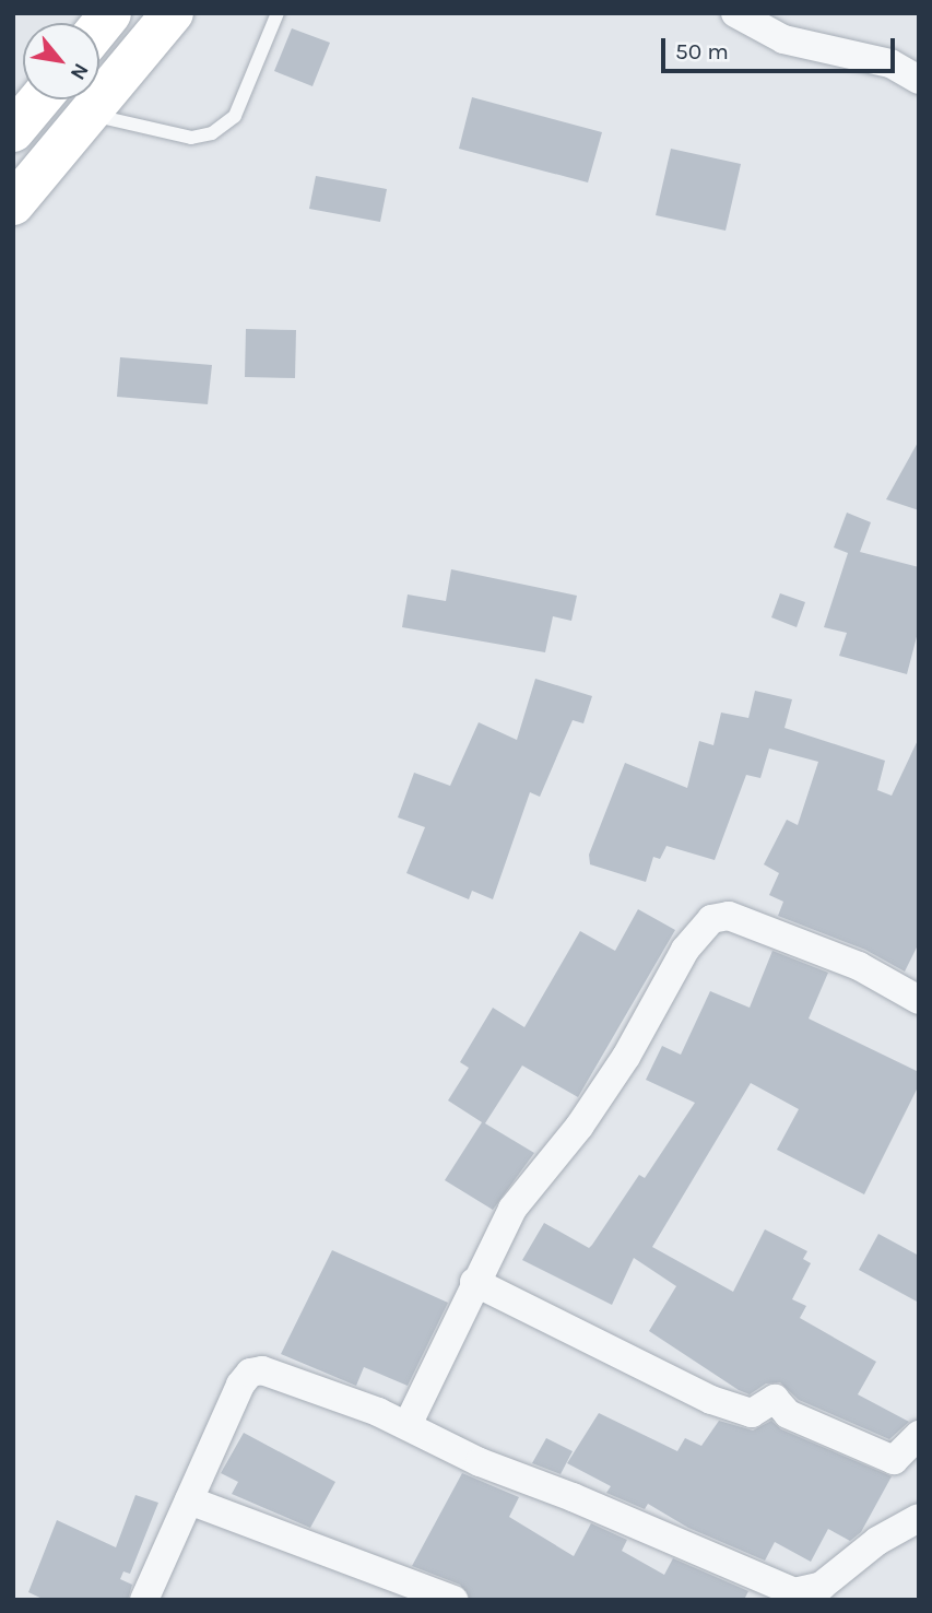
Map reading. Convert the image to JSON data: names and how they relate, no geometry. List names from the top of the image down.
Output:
{
  "scale_bar": "50 m",
  "north": "bottom right"
}
